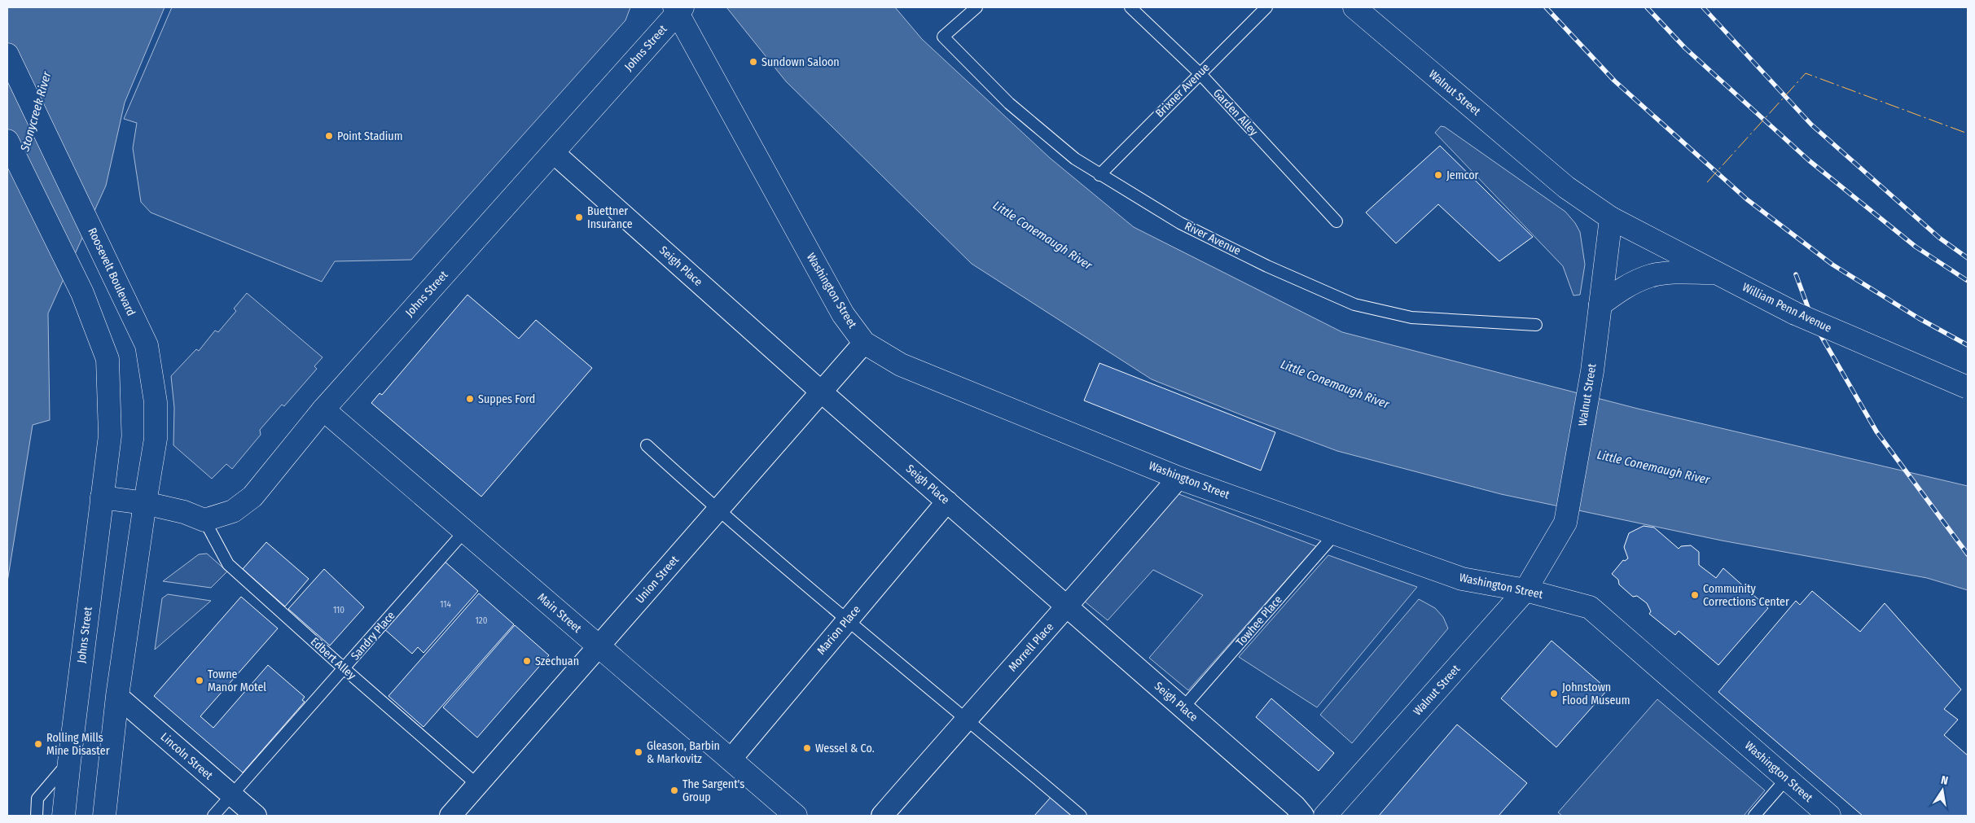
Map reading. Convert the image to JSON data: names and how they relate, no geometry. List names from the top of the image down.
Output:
{
  "streets": {
    "main road": [
      "Johns Street",
      "Walnut Street",
      "Roosevelt Boulevard",
      "Washington Street",
      "William Penn Avenue",
      "Main Street"
    ],
    "street": [
      "Seigh Place",
      "Union Street",
      "Marion Place",
      "Morrell Place",
      "Lincoln Street"
    ],
    "lane": [
      "Brixner Avenue",
      "Garden Alley",
      "River Avenue",
      "Towhee Place",
      "Sandry Place",
      "Edbert Alley"
    ]
  },
  "crossings": [
    ["Johns Street", "Seigh Place"],
    ["Johns Street", "Washington Street"],
    ["Johns Street", "Main Street"],
    ["Johns Street", "Edbert Alley"],
    ["Brixner Avenue", "Garden Alley"],
    ["Brixner Avenue", "River Avenue"],
    ["Walnut Street", "Washington Street"],
    ["Walnut Street", "William Penn Avenue"],
    ["Seigh Place", "Union Street"],
    ["Seigh Place", "Towhee Place"],
    ["Seigh Place", "Marion Place"],
    ["Seigh Place", "Morrell Place"],
    ["Washington Street", "Union Street"],
    ["Washington Street", "Towhee Place"],
    ["Washington Street", "Morrell Place"],
    ["Union Street", "Main Street"],
    ["Union Street", "Edbert Alley"],
    ["Main Street", "Marion Place"],
    ["Main Street", "Sandry Place"],
    ["Sandry Place", "Edbert Alley"],
    ["Sandry Place", "Lincoln Street"]
  ],
  "water": ["Stonycreek River", "Little Conemaugh River"],
  "places": [
    "Sundown Saloon",
    "Point Stadium",
    "Jemcor",
    "Buettner Insurance",
    "Suppes Ford",
    "Community Corrections Center",
    "Szechuan",
    "Towne Manor Motel",
    "Johnstown Flood Museum",
    "Rolling Mills Mine Disaster",
    "Wessel & Co.",
    "Gleason, Barbin & Markovitz",
    "The Sargent's Group"
  ],
  "house_numbers": ["114", "110", "120"],
  "north": "top"
}
